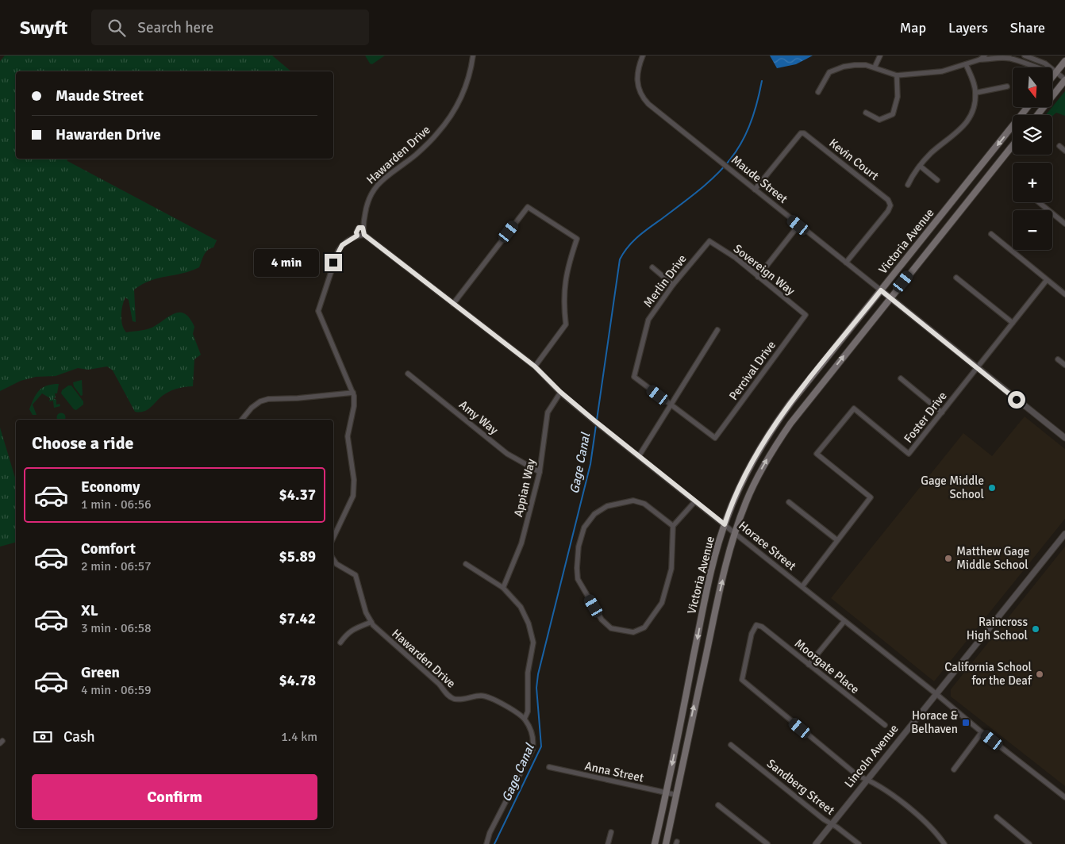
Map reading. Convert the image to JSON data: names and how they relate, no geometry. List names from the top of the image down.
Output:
{
  "streets": {
    "main road": ["Victoria Avenue"],
    "street": [
      "Hawarden Drive",
      "Kevin Court",
      "Maude Street",
      "Sovereign Way",
      "Merlin Drive",
      "Percival Drive",
      "Amy Way",
      "Foster Drive",
      "Appian Way",
      "Horace Street",
      "Moorgate Place",
      "Lincoln Avenue",
      "Anna Street",
      "Sandberg Street"
    ]
  },
  "crossings": [
    ["Hawarden Drive", "Horace Street"],
    ["Kevin Court", "Maude Street"],
    ["Maude Street", "Victoria Avenue"],
    ["Maude Street", "Foster Drive"],
    ["Victoria Avenue", "Horace Street"],
    ["Victoria Avenue", "Anna Street"],
    ["Sovereign Way", "Merlin Drive"],
    ["Sovereign Way", "Percival Drive"],
    ["Merlin Drive", "Percival Drive"],
    ["Amy Way", "Appian Way"],
    ["Foster Drive", "Horace Street"],
    ["Appian Way", "Horace Street"],
    ["Horace Street", "Lincoln Avenue"],
    ["Moorgate Place", "Lincoln Avenue"],
    ["Lincoln Avenue", "Sandberg Street"]
  ],
  "water": ["Gage Canal"],
  "places": {
    "other": [
      "Gage Middle School",
      "Matthew Gage Middle School",
      "Raincross High School",
      "California School for the Deaf"
    ],
    "transit": ["Horace & Belhaven"]
  },
  "north": "bottom",
  "page": {
    "header": "Swyft",
    "search": "Search here",
    "nav": ["Map", "Layers", "Share"],
    "map_buttons": ["+", "−"],
    "banner": ["Maude Street", "Hawarden Drive"],
    "bubble": "4 min",
    "heading": "Choose a ride",
    "list": [
      {
        "name": "Economy",
        "note": "1 min · 06:56",
        "value": "$4.37"
      },
      {
        "name": "Comfort",
        "note": "2 min · 06:57",
        "value": "$5.89"
      },
      {
        "name": "XL",
        "note": "3 min · 06:58",
        "value": "$7.42"
      },
      {
        "name": "Green",
        "note": "4 min · 06:59",
        "value": "$4.78"
      }
    ],
    "pay": ["Cash", "1.4 km"],
    "buttons": "Confirm"
  }
}
